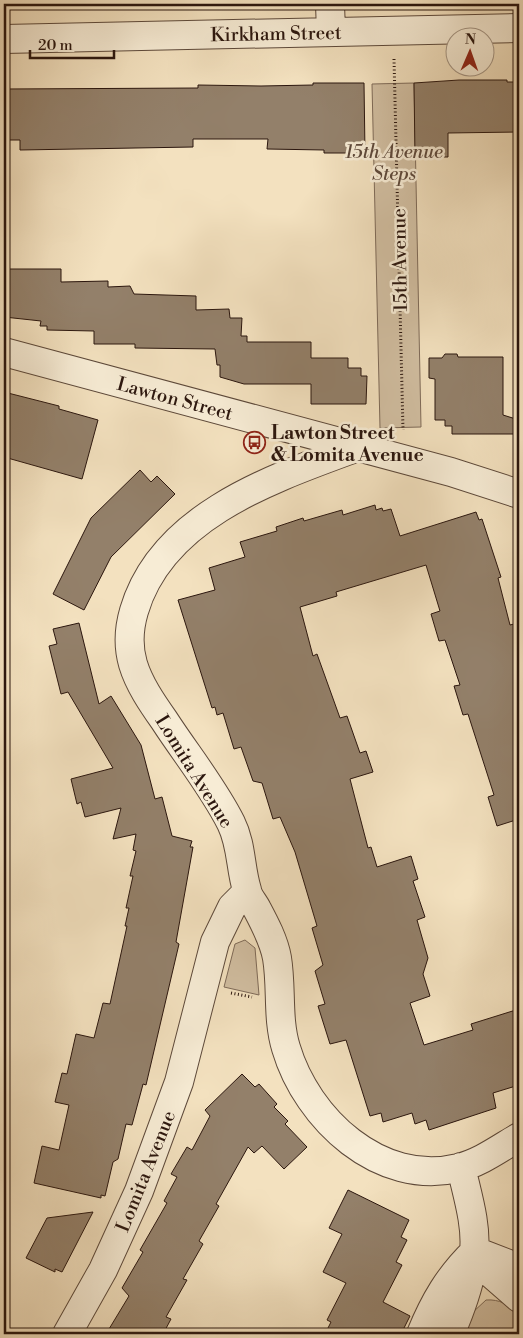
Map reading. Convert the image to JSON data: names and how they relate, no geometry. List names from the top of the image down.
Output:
{
  "streets": {
    "street": ["Kirkham Street", "Lawton Street", "Lomita Avenue"],
    "path": ["15th Avenue"]
  },
  "crossings": [
    ["Kirkham Street", "15th Avenue"],
    ["15th Avenue", "Lawton Street"],
    ["Lawton Street", "Lomita Avenue"]
  ],
  "parks": ["15th Avenue Steps"],
  "places": {
    "bus stop": ["Lawton Street & Lomita Avenue"]
  },
  "scale_bar": "20 m",
  "north": "top"
}
